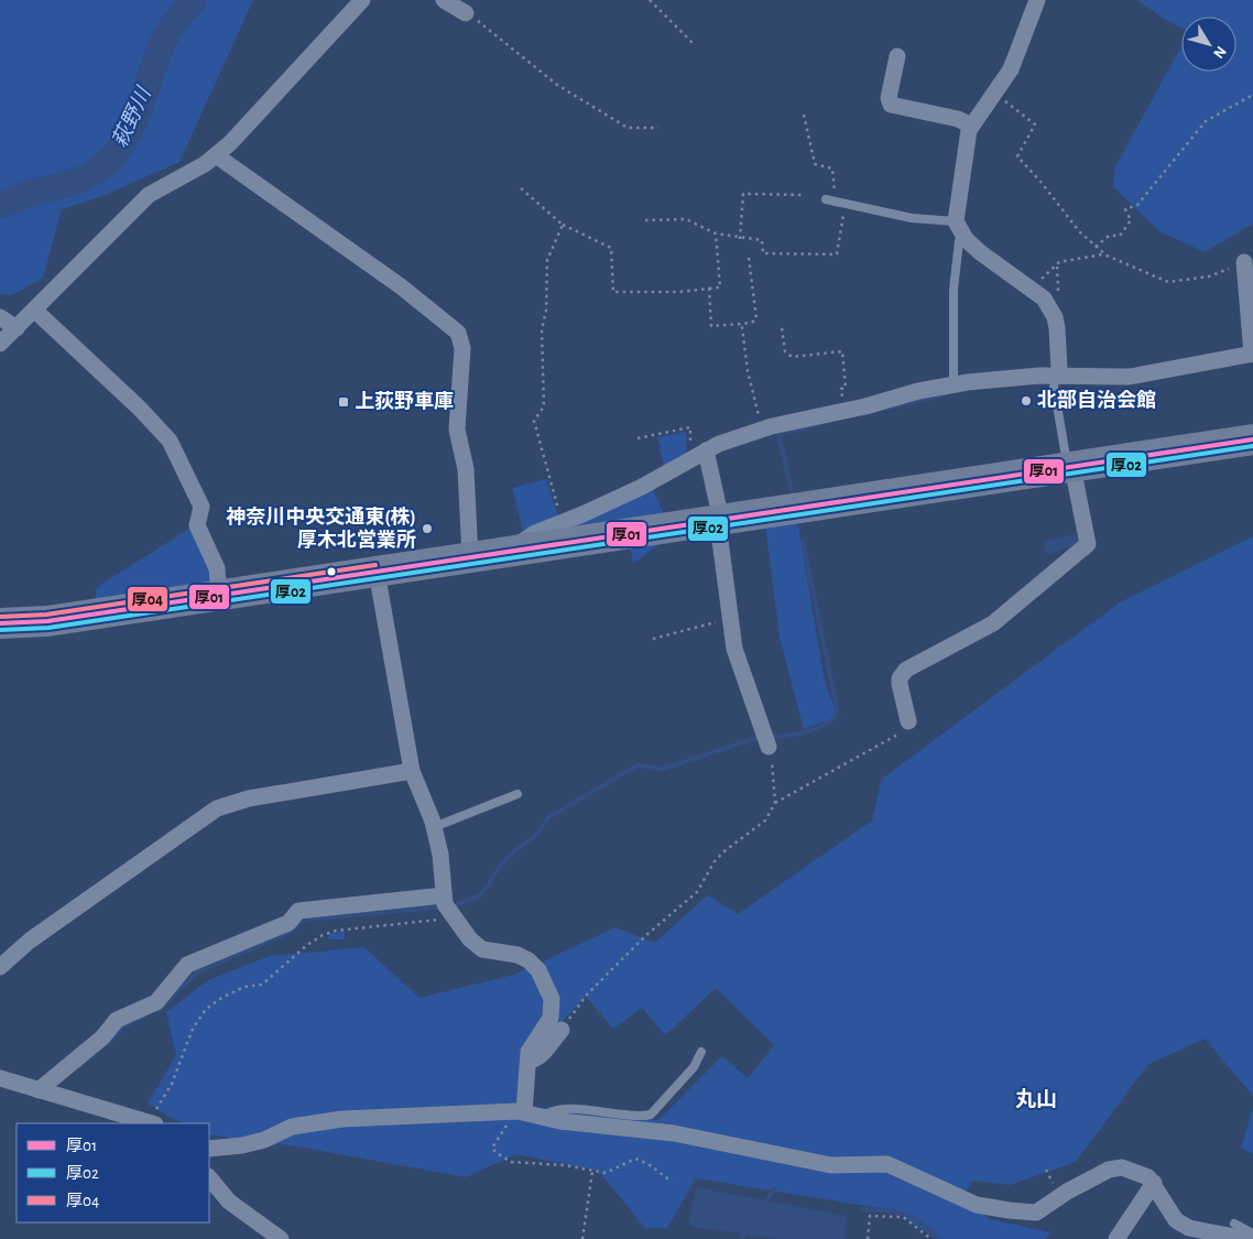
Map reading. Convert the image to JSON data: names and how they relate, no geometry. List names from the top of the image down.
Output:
{
  "districts": ["丸山"],
  "water": ["萩野川"],
  "places": {
    "other": ["北部自治会館", "神奈川中央交通東(株) 厚木北営業所"],
    "transit": ["上荻野車庫"]
  },
  "lines": ["transit line 厚01", "transit line 厚02", "transit line 厚04"],
  "legend": ["厚01", "厚02", "厚04"],
  "north": "bottom right"
}
